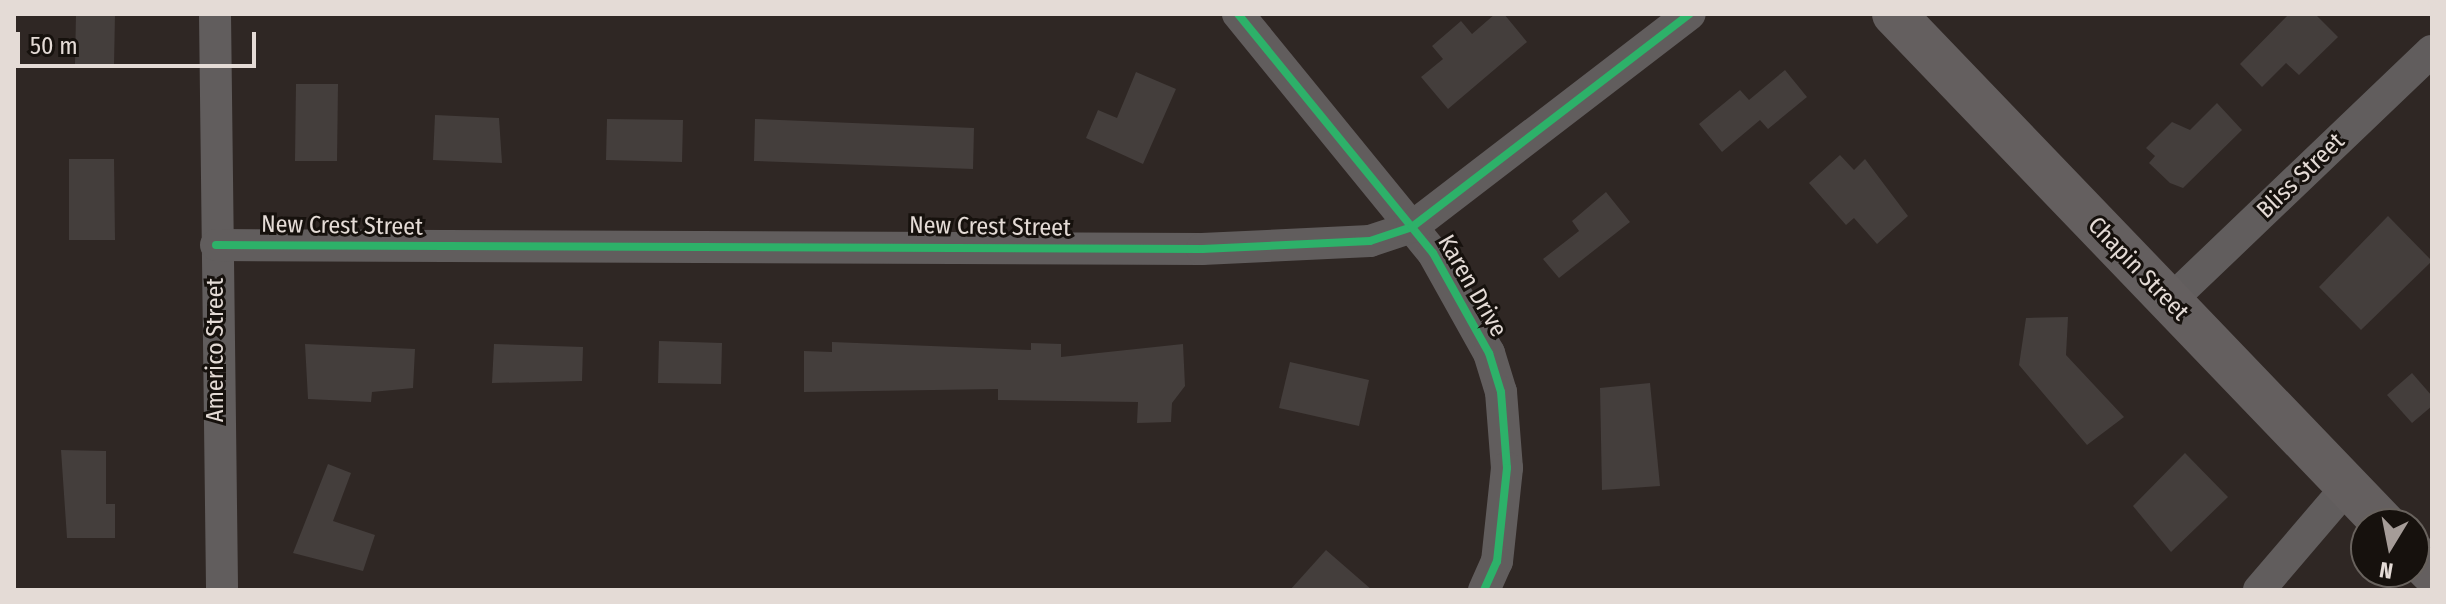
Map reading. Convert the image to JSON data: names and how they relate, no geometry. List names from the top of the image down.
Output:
{
  "streets": {
    "main road": ["Chapin Street"],
    "street": [
      "Bliss Street",
      "New Crest Street",
      "Karen Drive",
      "Americo Street"
    ]
  },
  "crossings": [
    ["Bliss Street", "Chapin Street"],
    ["New Crest Street", "Karen Drive"],
    ["New Crest Street", "Americo Street"]
  ],
  "scale_bar": "50 m",
  "north": "bottom"
}
